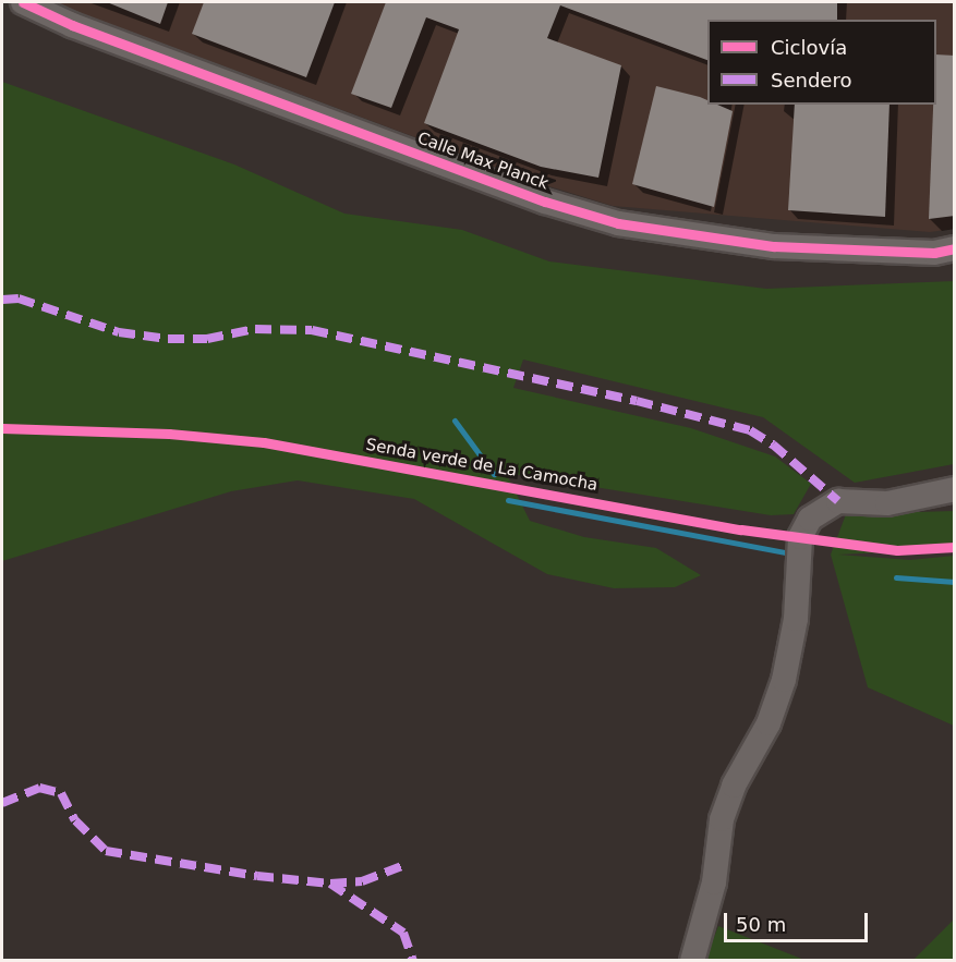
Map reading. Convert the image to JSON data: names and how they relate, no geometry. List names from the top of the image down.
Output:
{
  "streets": {
    "street": ["Calle Max Planck"],
    "cycle path": ["Senda verde de La Camocha"]
  },
  "legend": ["Ciclovía", "Sendero"],
  "scale_bar": "50 m"
}
